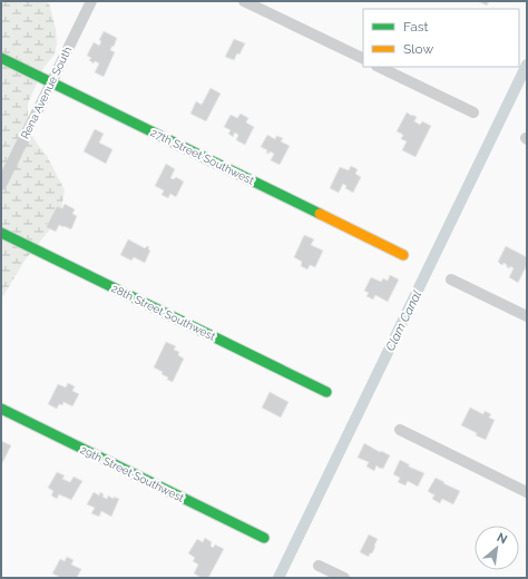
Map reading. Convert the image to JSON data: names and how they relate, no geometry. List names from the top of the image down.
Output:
{
  "streets": {
    "street": [
      "Rena Avenue South",
      "27th Street Southwest",
      "28th Street Southwest",
      "29th Street Southwest"
    ]
  },
  "crossings": [
    ["Rena Avenue South", "27th Street Southwest"]
  ],
  "water": ["Clam Canal"],
  "legend": ["Fast", "Slow"],
  "north": "top right"
}
